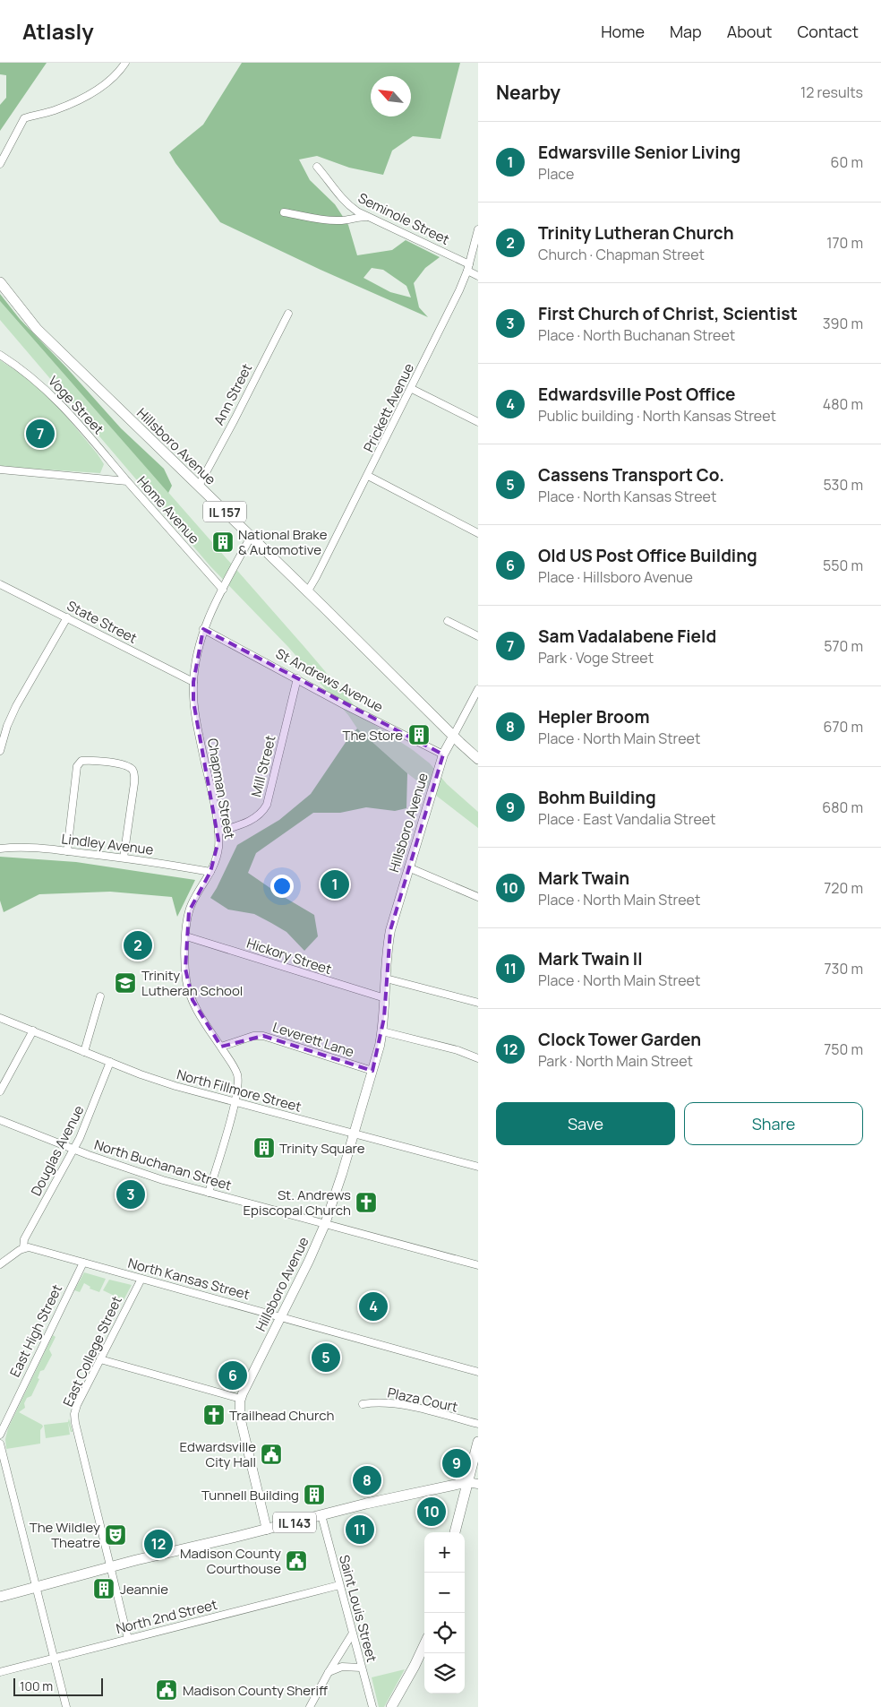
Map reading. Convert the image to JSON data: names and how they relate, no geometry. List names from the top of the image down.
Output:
{
  "streets": {
    "main road": ["Hillsboro Avenue", "IL 157", "IL 143"],
    "street": [
      "Seminole Street",
      "Ann Street",
      "Voge Street",
      "Prickett Avenue",
      "Home Avenue",
      "State Street",
      "St Andrews Avenue",
      "Mill Street",
      "Chapman Street",
      "Lindley Avenue",
      "Hickory Street",
      "Leverett Lane",
      "North Fillmore Street",
      "Douglas Avenue",
      "North Buchanan Street",
      "North Kansas Street",
      "East High Street",
      "East College Street",
      "Plaza Court",
      "Saint Louis Street",
      "North 2nd Street"
    ]
  },
  "crossings": [
    ["Seminole Street", "Prickett Avenue"],
    ["Ann Street", "Hillsboro Avenue"],
    ["Voge Street", "Home Avenue"],
    ["Prickett Avenue", "Hillsboro Avenue"],
    ["Hillsboro Avenue", "IL 157"],
    ["Hillsboro Avenue", "St Andrews Avenue"],
    ["Hillsboro Avenue", "Chapman Street"],
    ["Hillsboro Avenue", "Hickory Street"],
    ["Hillsboro Avenue", "Leverett Lane"],
    ["Hillsboro Avenue", "North Fillmore Street"],
    ["Hillsboro Avenue", "North Buchanan Street"],
    ["Hillsboro Avenue", "North Kansas Street"],
    ["Hillsboro Avenue", "IL 143"],
    ["Home Avenue", "Chapman Street"],
    ["State Street", "Chapman Street"],
    ["St Andrews Avenue", "Mill Street"],
    ["St Andrews Avenue", "Chapman Street"],
    ["Mill Street", "Chapman Street"],
    ["Chapman Street", "Lindley Avenue"],
    ["Chapman Street", "Hickory Street"],
    ["Chapman Street", "Leverett Lane"],
    ["Chapman Street", "North Fillmore Street"],
    ["Chapman Street", "North Buchanan Street"],
    ["North Fillmore Street", "Douglas Avenue"],
    ["Douglas Avenue", "North Buchanan Street"],
    ["Douglas Avenue", "North Kansas Street"],
    ["North Kansas Street", "East High Street"],
    ["North Kansas Street", "East College Street"],
    ["East College Street", "IL 143"],
    ["East College Street", "North 2nd Street"],
    ["IL 143", "Saint Louis Street"],
    ["Saint Louis Street", "North 2nd Street"]
  ],
  "places": {
    "building": [
      "National Brake & Automotive",
      "The Store",
      "Trinity Square",
      "Tunnell Building",
      "Jeannie"
    ],
    "school or university": ["Trinity Lutheran School"],
    "church": ["St. Andrews Episcopal Church", "Trailhead Church"],
    "public building": ["Edwardsville City Hall", "Madison County Courthouse", "Madison County Sheriff"],
    "theatre": ["The Wildley Theatre"]
  },
  "scale_bar": "100 m",
  "north": "top left",
  "page": {
    "header": "Atlasly",
    "nav": [
      "Home",
      "Map",
      "About",
      "Contact"
    ],
    "heading": ["Nearby", "12 results"],
    "list": [
      {
        "mark": "1",
        "name": "Edwarsville Senior Living",
        "note": "Place",
        "value": "60 m"
      },
      {
        "mark": "2",
        "name": "Trinity Lutheran Church",
        "note": "Church · Chapman Street",
        "value": "170 m"
      },
      {
        "mark": "3",
        "name": "First Church of Christ, Scientist",
        "note": "Place · North Buchanan Street",
        "value": "390 m"
      },
      {
        "mark": "4",
        "name": "Edwardsville Post Office",
        "note": "Public building · North Kansas Street",
        "value": "480 m"
      },
      {
        "mark": "5",
        "name": "Cassens Transport Co.",
        "note": "Place · North Kansas Street",
        "value": "530 m"
      },
      {
        "mark": "6",
        "name": "Old US Post Office Building",
        "note": "Place · Hillsboro Avenue",
        "value": "550 m"
      },
      {
        "mark": "7",
        "name": "Sam Vadalabene Field",
        "note": "Park · Voge Street",
        "value": "570 m"
      },
      {
        "mark": "8",
        "name": "Hepler Broom",
        "note": "Place · North Main Street",
        "value": "670 m"
      },
      {
        "mark": "9",
        "name": "Bohm Building",
        "note": "Place · East Vandalia Street",
        "value": "680 m"
      },
      {
        "mark": "10",
        "name": "Mark Twain",
        "note": "Place · North Main Street",
        "value": "720 m"
      },
      {
        "mark": "11",
        "name": "Mark Twain II",
        "note": "Place · North Main Street",
        "value": "730 m"
      },
      {
        "mark": "12",
        "name": "Clock Tower Garden",
        "note": "Park · North Main Street",
        "value": "750 m"
      }
    ],
    "pins": [
      "7",
      "1",
      "2",
      "3",
      "4",
      "5",
      "6",
      "9",
      "8",
      "10",
      "11",
      "12"
    ],
    "buttons": ["Save", "Share"],
    "map_buttons": ["+", "−"],
    "scale": "100 m"
  }
}
